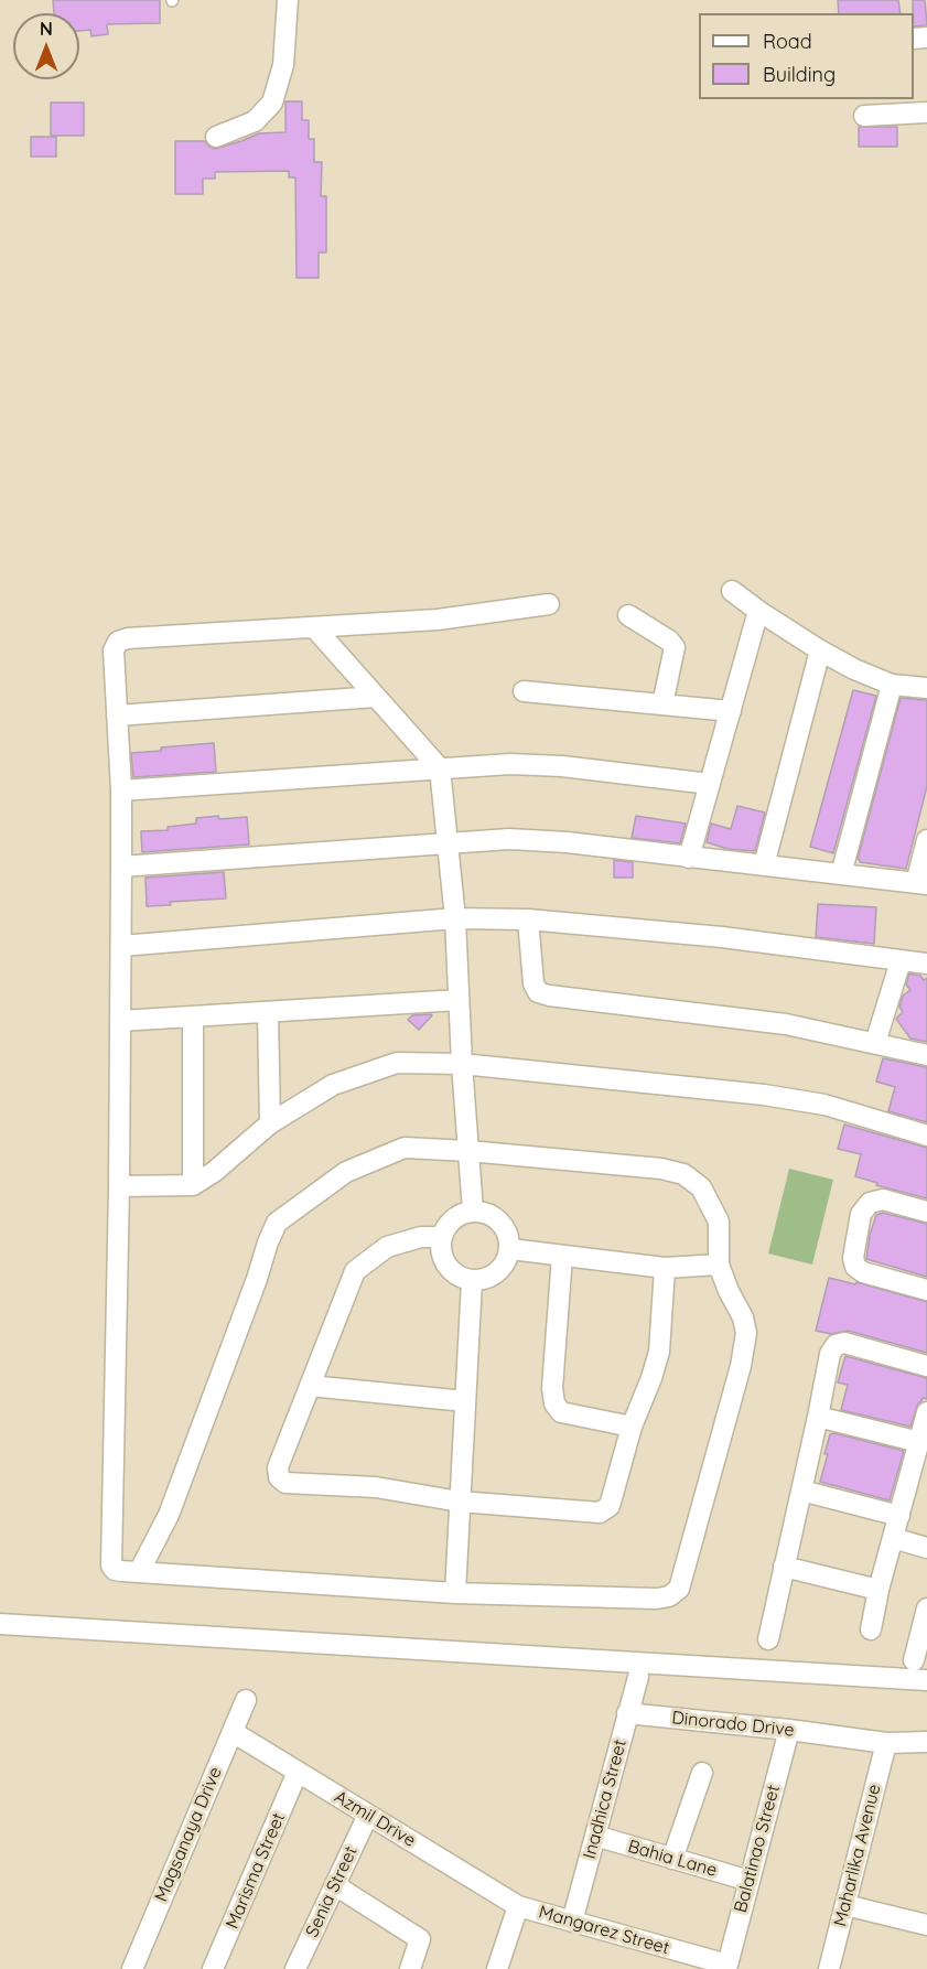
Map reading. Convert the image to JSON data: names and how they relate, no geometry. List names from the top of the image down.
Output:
{
  "streets": {
    "street": [
      "Dinorado Drive",
      "Inadhica Street",
      "Azmil Drive",
      "Magsanaya Drive",
      "Balatinao Street",
      "Maharlika Avenue",
      "Bahia Lane",
      "Marisma Street",
      "Senia Street",
      "Mangarez Street"
    ]
  },
  "crossings": [
    ["Dinorado Drive", "Inadhica Street"],
    ["Dinorado Drive", "Balatinao Street"],
    ["Dinorado Drive", "Maharlika Avenue"],
    ["Inadhica Street", "Bahia Lane"],
    ["Inadhica Street", "Mangarez Street"],
    ["Azmil Drive", "Magsanaya Drive"],
    ["Azmil Drive", "Marisma Street"],
    ["Azmil Drive", "Senia Street"],
    ["Azmil Drive", "Mangarez Street"],
    ["Balatinao Street", "Bahia Lane"],
    ["Balatinao Street", "Mangarez Street"]
  ],
  "legend": ["Road", "Building"],
  "north": "top"
}
